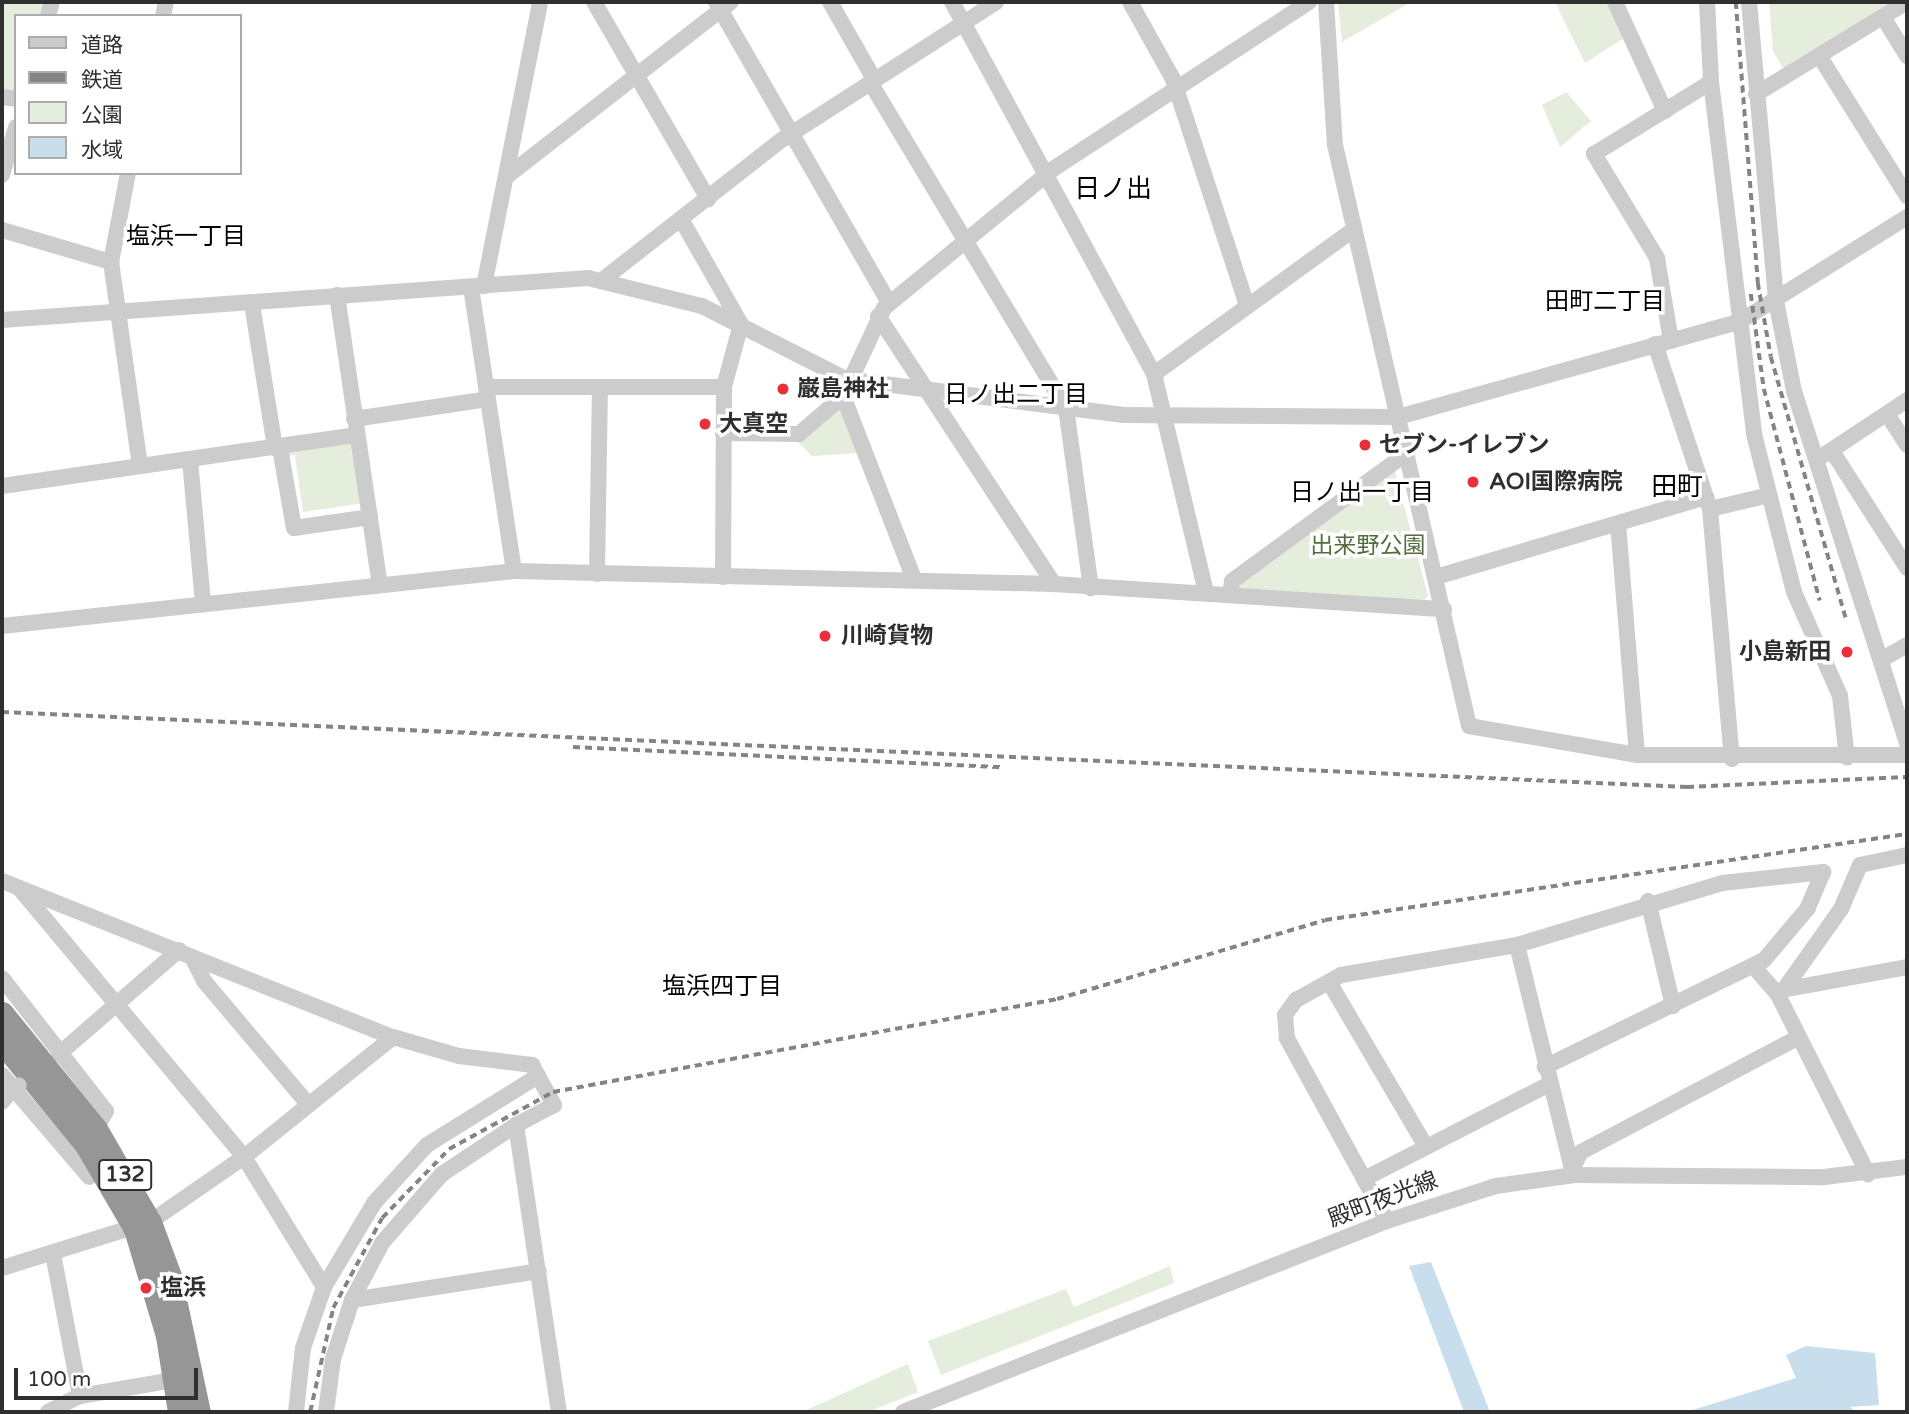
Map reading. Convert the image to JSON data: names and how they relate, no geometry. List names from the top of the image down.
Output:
{
  "streets": {
    "highway": ["132"],
    "street": ["殿町夜光線"]
  },
  "districts": [
    "日ノ出",
    "塩浜一丁目",
    "田町二丁目",
    "日ノ出二丁目",
    "田町",
    "日ノ出一丁目",
    "塩浜四丁目"
  ],
  "parks": ["出来野公園"],
  "places": [
    "巌島神社",
    "大真空",
    "セブン-イレブン",
    "AOI国際病院",
    "川崎貨物",
    "小島新田",
    "塩浜"
  ],
  "legend": [
    "道路",
    "鉄道",
    "公園",
    "水域"
  ],
  "scale_bar": "100 m"
}
